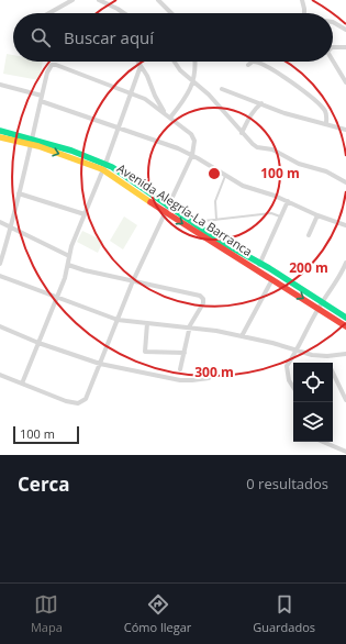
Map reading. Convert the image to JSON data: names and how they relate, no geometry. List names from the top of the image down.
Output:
{
  "streets": {
    "main road": ["Avenida Alegría-La Barranca"]
  },
  "scale_bar": "100 m",
  "page": {
    "search": "Buscar aquí",
    "scale": "100 m",
    "heading": ["Cerca", "0 resultados"],
    "nav": ["Mapa", "Cómo llegar", "Guardados"]
  },
  "rings": ["100 m", "200 m", "300 m"]
}
